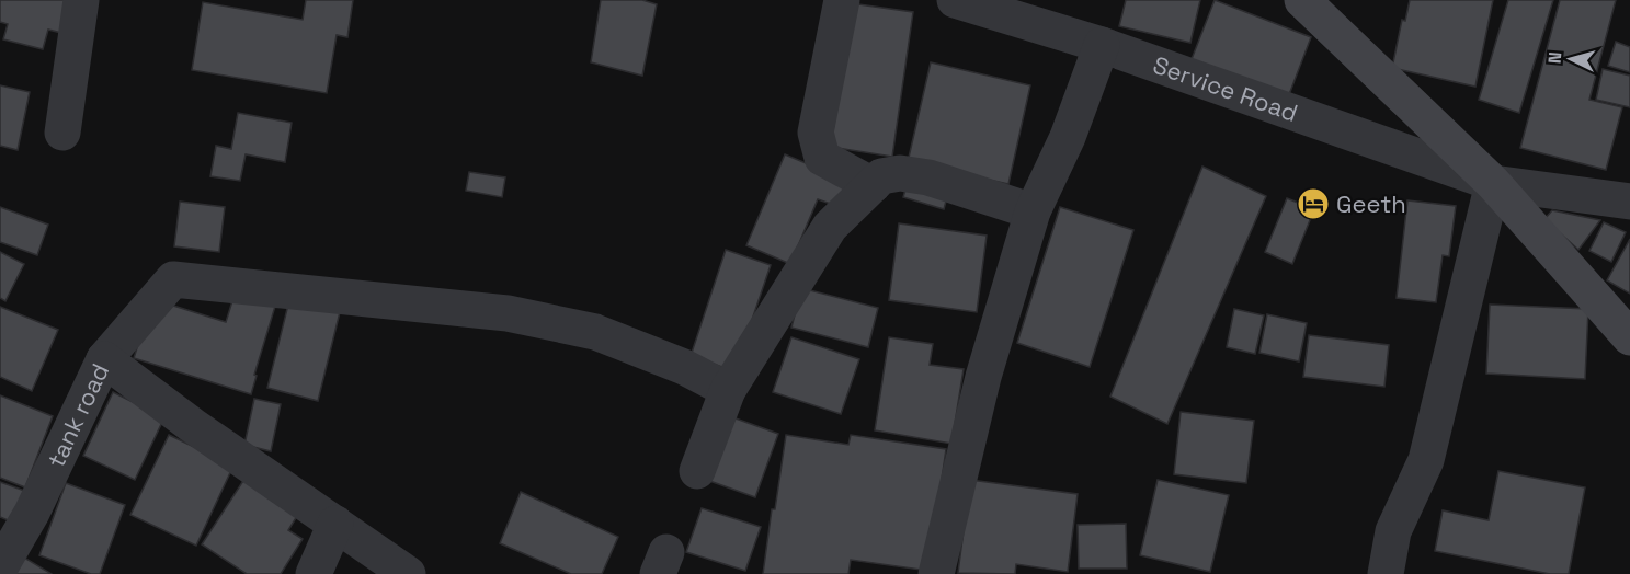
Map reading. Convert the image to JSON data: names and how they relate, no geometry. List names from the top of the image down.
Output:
{
  "streets": {
    "street": ["Service Road", "tank road"]
  },
  "places": {
    "hotel": ["Geeth"]
  },
  "north": "left"
}
